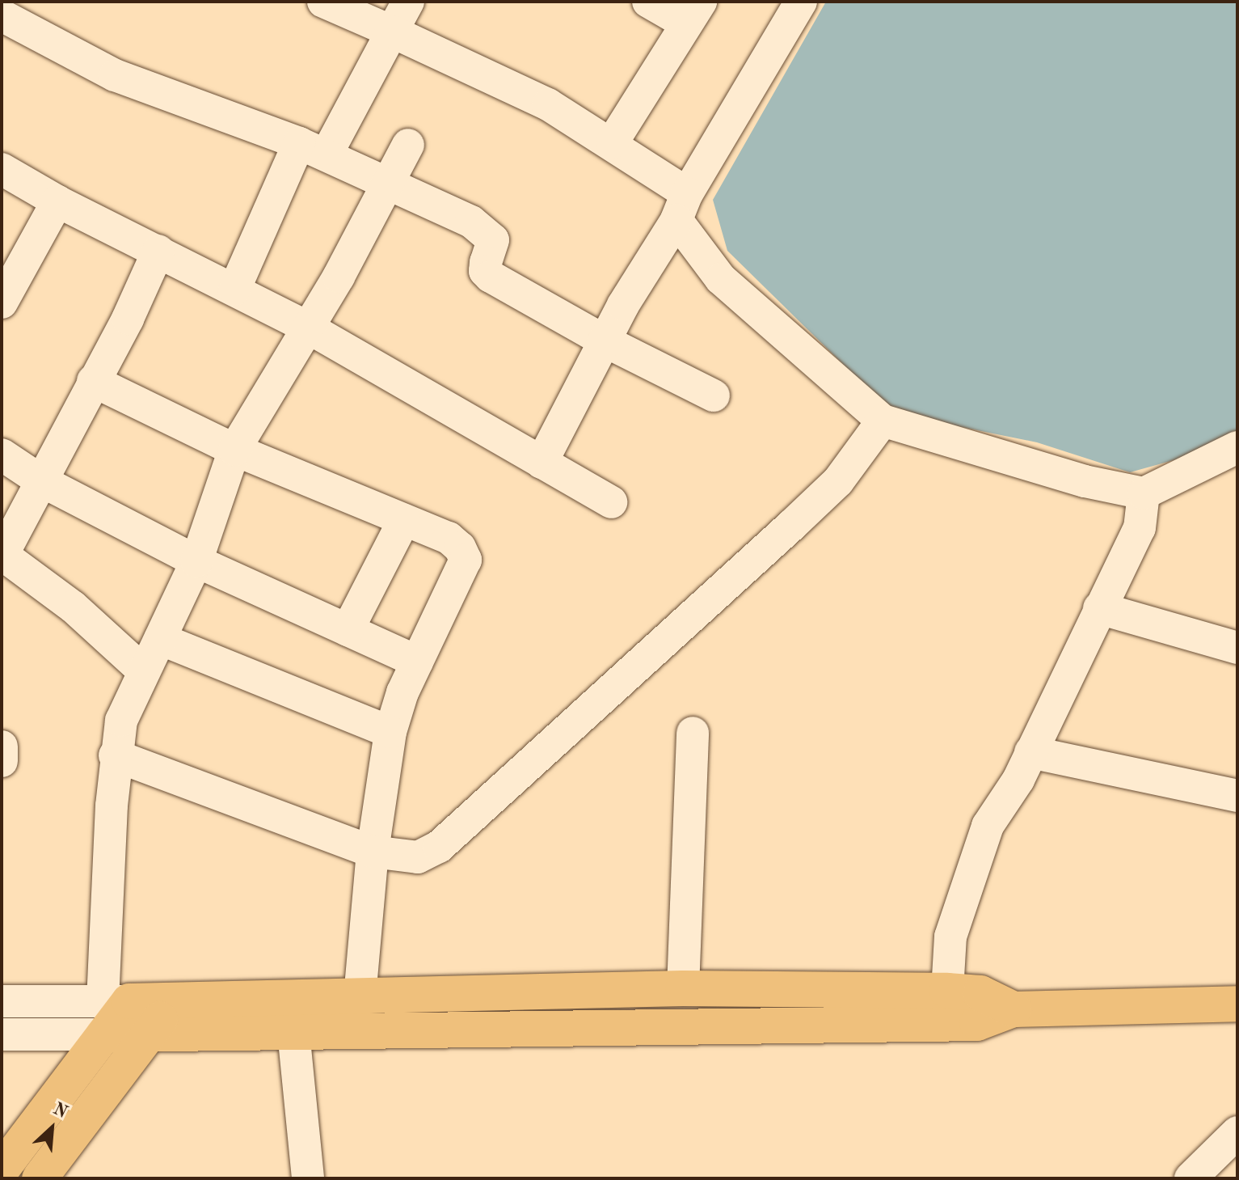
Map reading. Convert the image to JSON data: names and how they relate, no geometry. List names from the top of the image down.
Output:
{
  "north": "top right"
}
